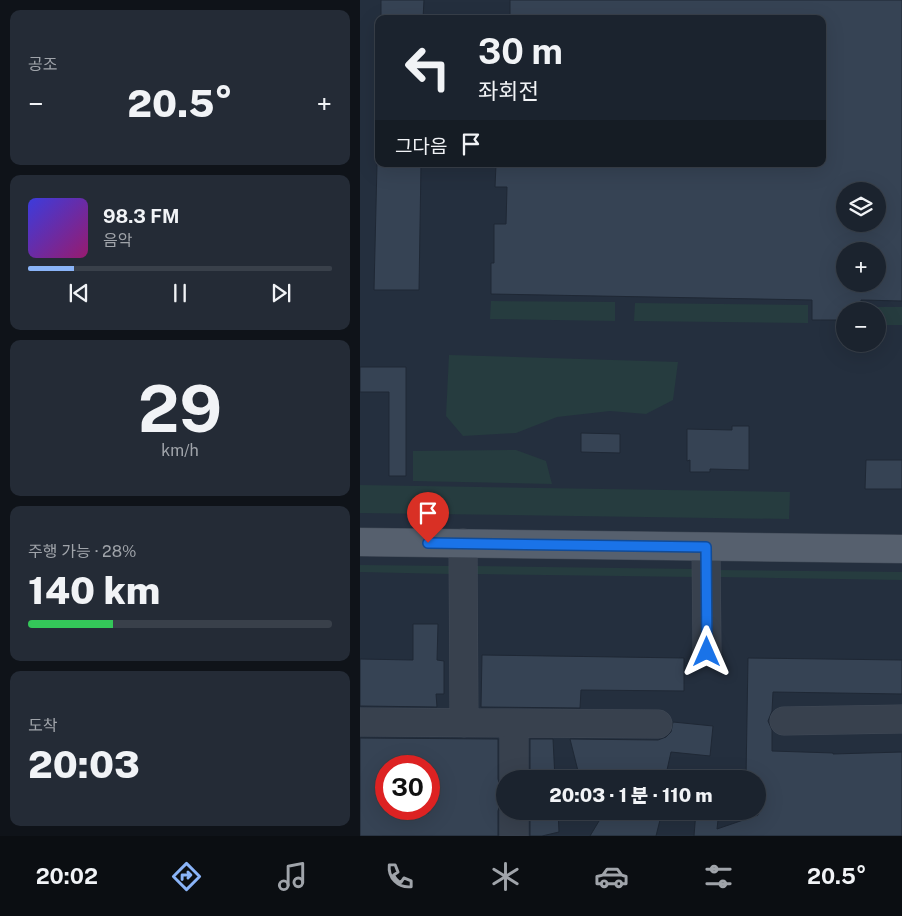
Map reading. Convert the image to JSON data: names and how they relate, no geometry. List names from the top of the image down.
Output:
{
  "page": {
    "tile": [
      "공조",
      ["29", "km/h"],
      ["주행 가능 · 28%", "140 km"],
      ["도착", "20:03"]
    ],
    "turn": ["30 m", "좌회전"],
    "heat": ["−", "20.5°", "+"],
    "then": "그다음",
    "map_buttons": ["+", "−"],
    "song": ["98.3 FM", "음악"],
    "limit": "30",
    "trip": "20:03 · 1 분 · 110 m",
    "tabs": ["20:02", "20.5°"]
  }
}
